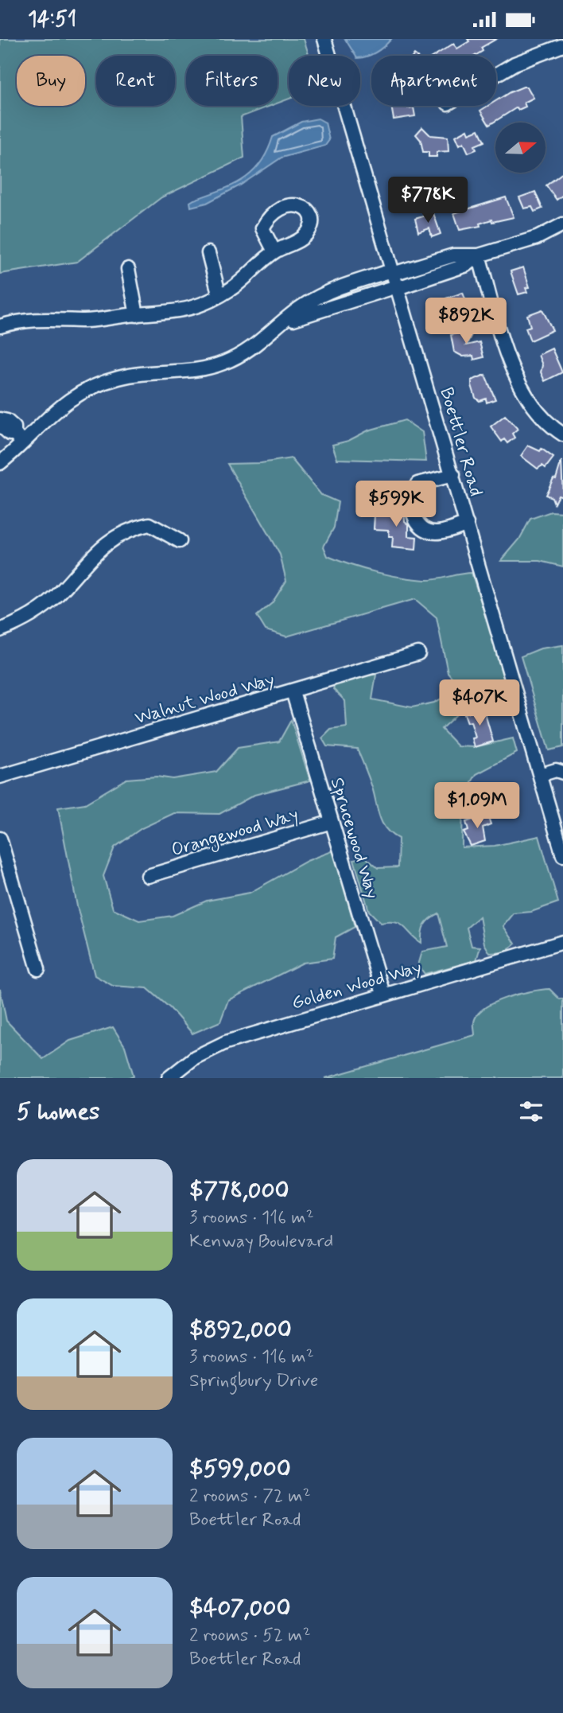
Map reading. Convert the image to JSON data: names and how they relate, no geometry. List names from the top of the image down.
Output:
{
  "streets": {
    "street": [
      "Boettler Road",
      "Walnut Wood Way",
      "Orangewood Way",
      "Sprucewood Way",
      "Golden Wood Way"
    ]
  },
  "crossings": [
    ["Walnut Wood Way", "Sprucewood Way"],
    ["Orangewood Way", "Sprucewood Way"],
    ["Sprucewood Way", "Golden Wood Way"]
  ],
  "north": "right",
  "page": {
    "status": "14:51",
    "chip": [
      "Buy",
      "Rent",
      "Filters",
      "New",
      "Apartment"
    ],
    "price": [
      "$778K",
      "$892K",
      "$599K",
      "$407K",
      "$1.09M"
    ],
    "heading": "5 homes",
    "list": [
      {
        "name": "$778,000",
        "note": "3 rooms · 116 m² · Kenway Boulevard"
      },
      {
        "name": "$892,000",
        "note": "3 rooms · 116 m² · Springbury Drive"
      },
      {
        "name": "$599,000",
        "note": "2 rooms · 72 m² · Boettler Road"
      },
      {
        "name": "$407,000",
        "note": "2 rooms · 52 m² · Boettler Road"
      }
    ]
  }
}
